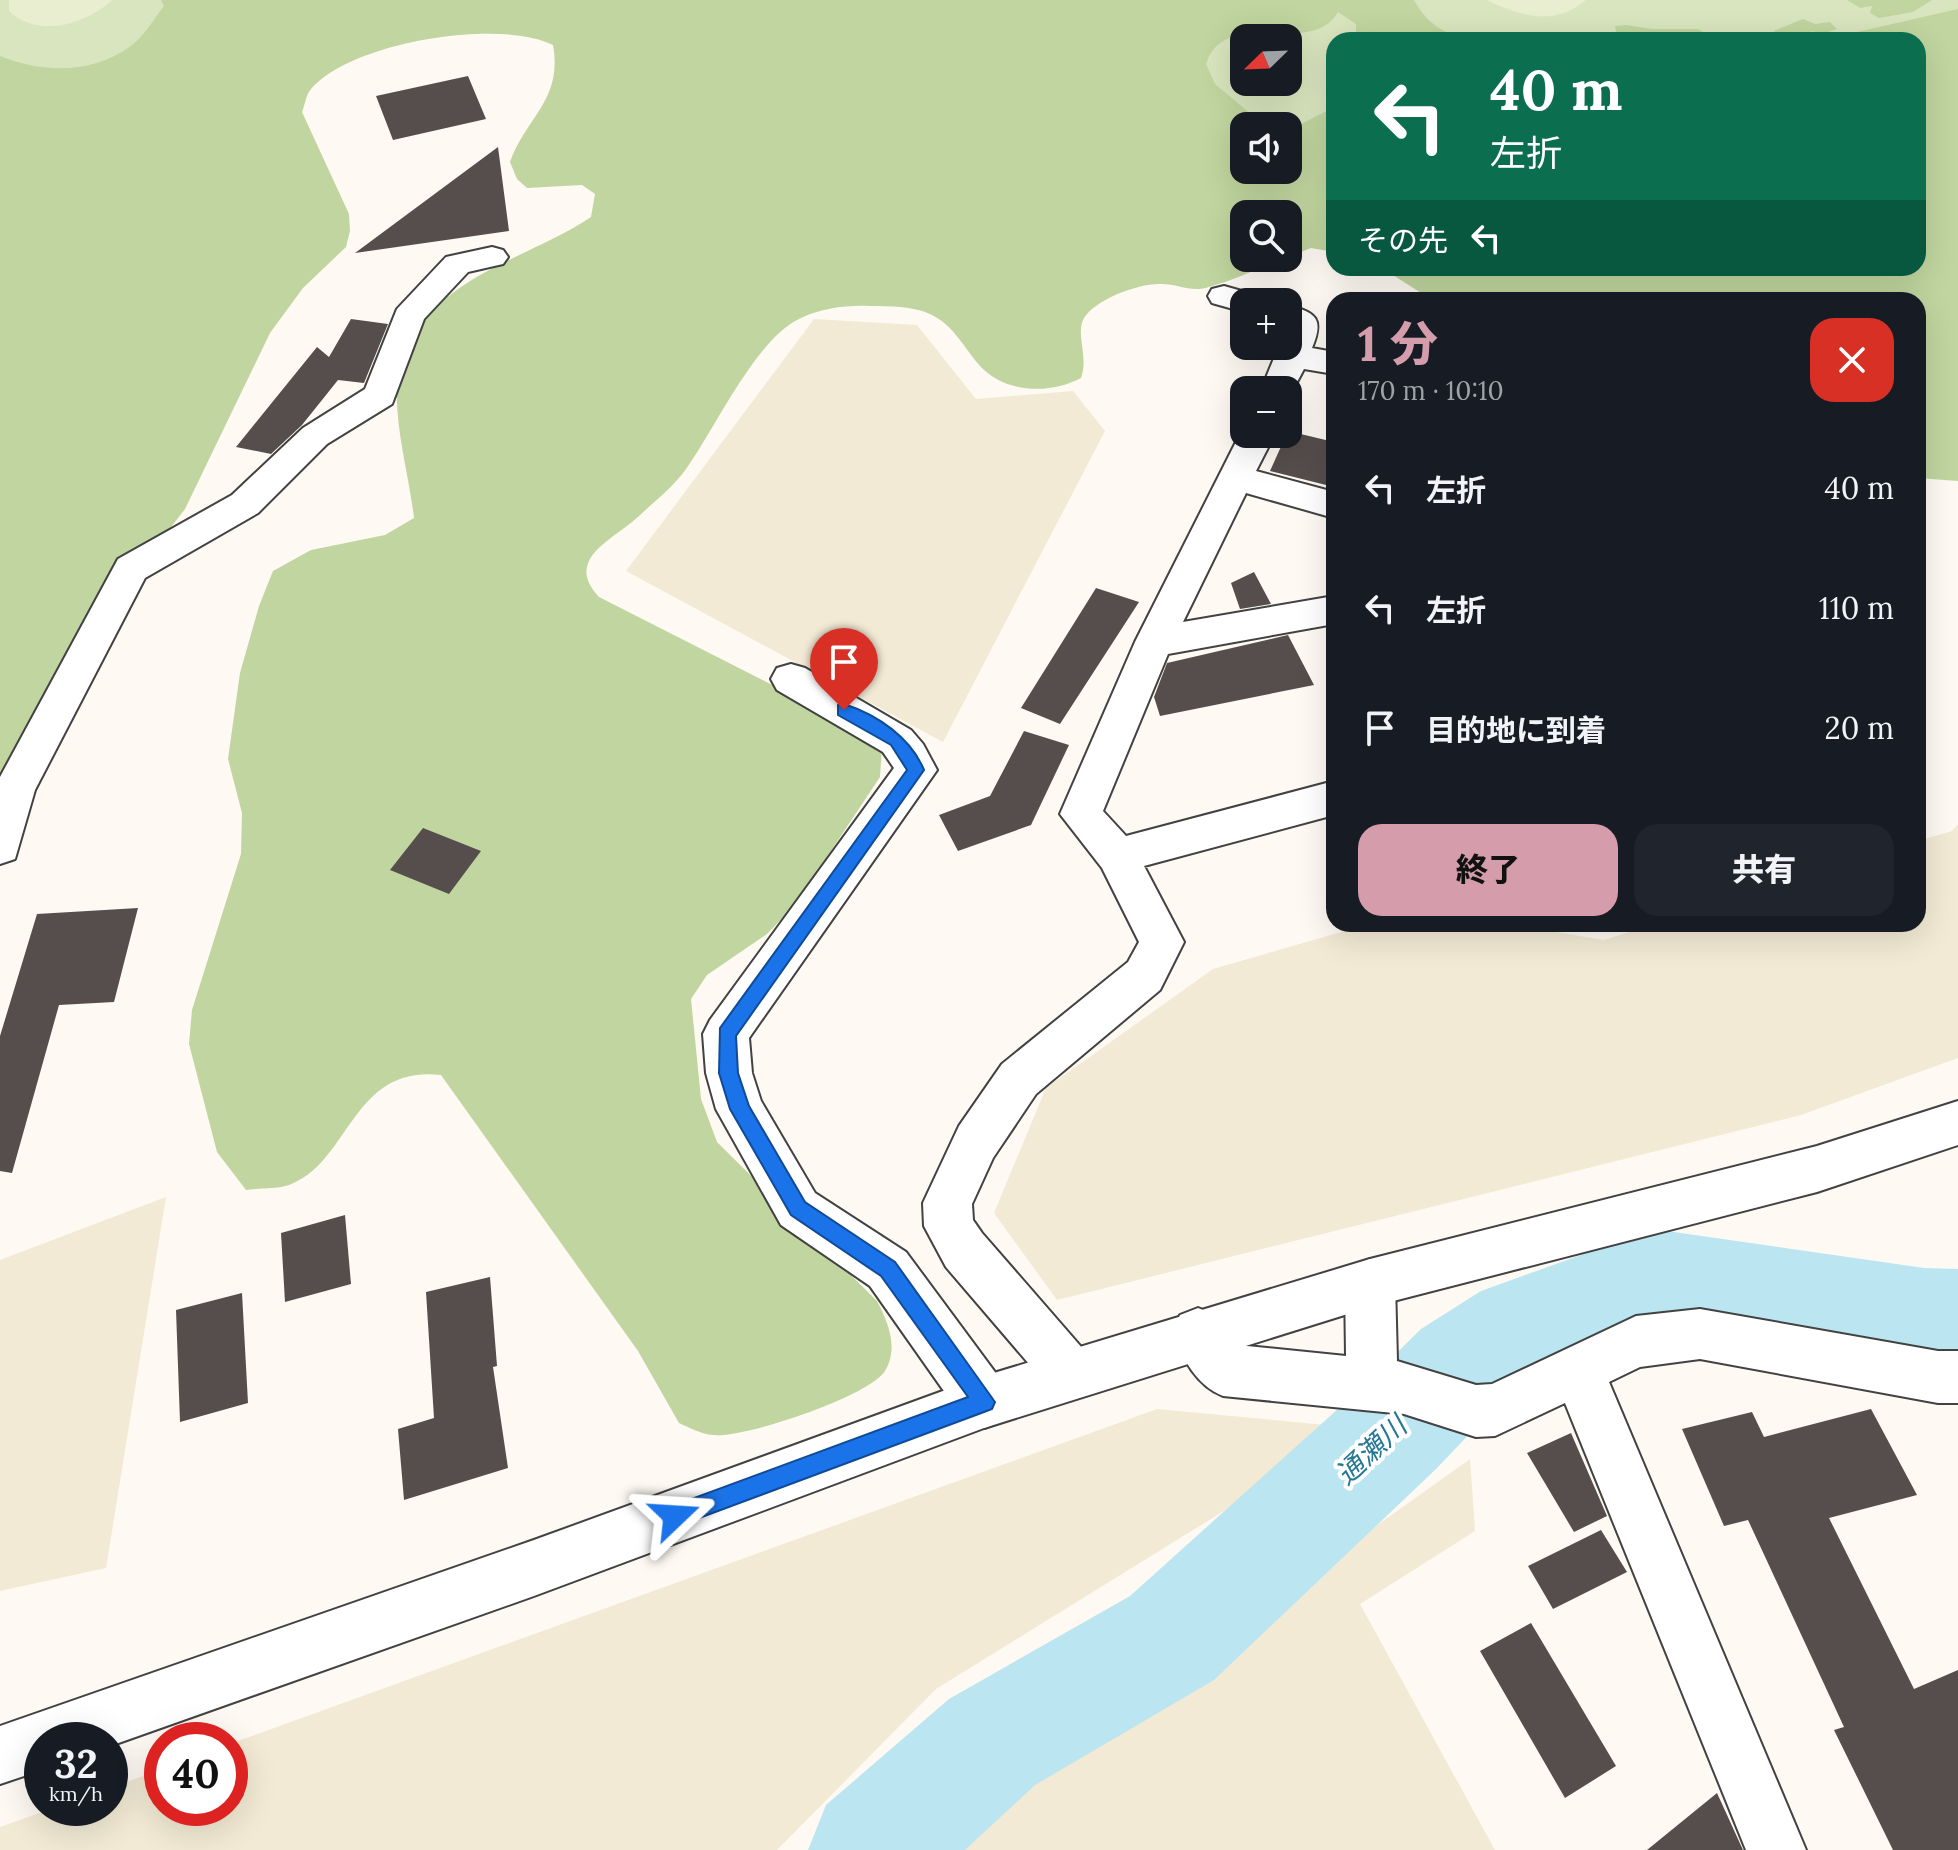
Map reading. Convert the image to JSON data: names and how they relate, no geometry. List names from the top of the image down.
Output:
{
  "water": ["通瀬川"],
  "north": "bottom left",
  "page": {
    "map_buttons": ["+", "−"],
    "turn": ["40 m", "左折"],
    "then": "その先",
    "heading": ["1 分", "170 m · 10:10"],
    "list": [
      {
        "name": "左折",
        "value": "40 m"
      },
      {
        "name": "左折",
        "value": "110 m"
      },
      {
        "name": "目的地に到着",
        "value": "20 m"
      }
    ],
    "buttons": ["終了", "共有"],
    "speed": "32 km/h",
    "limit": "40"
  }
}
